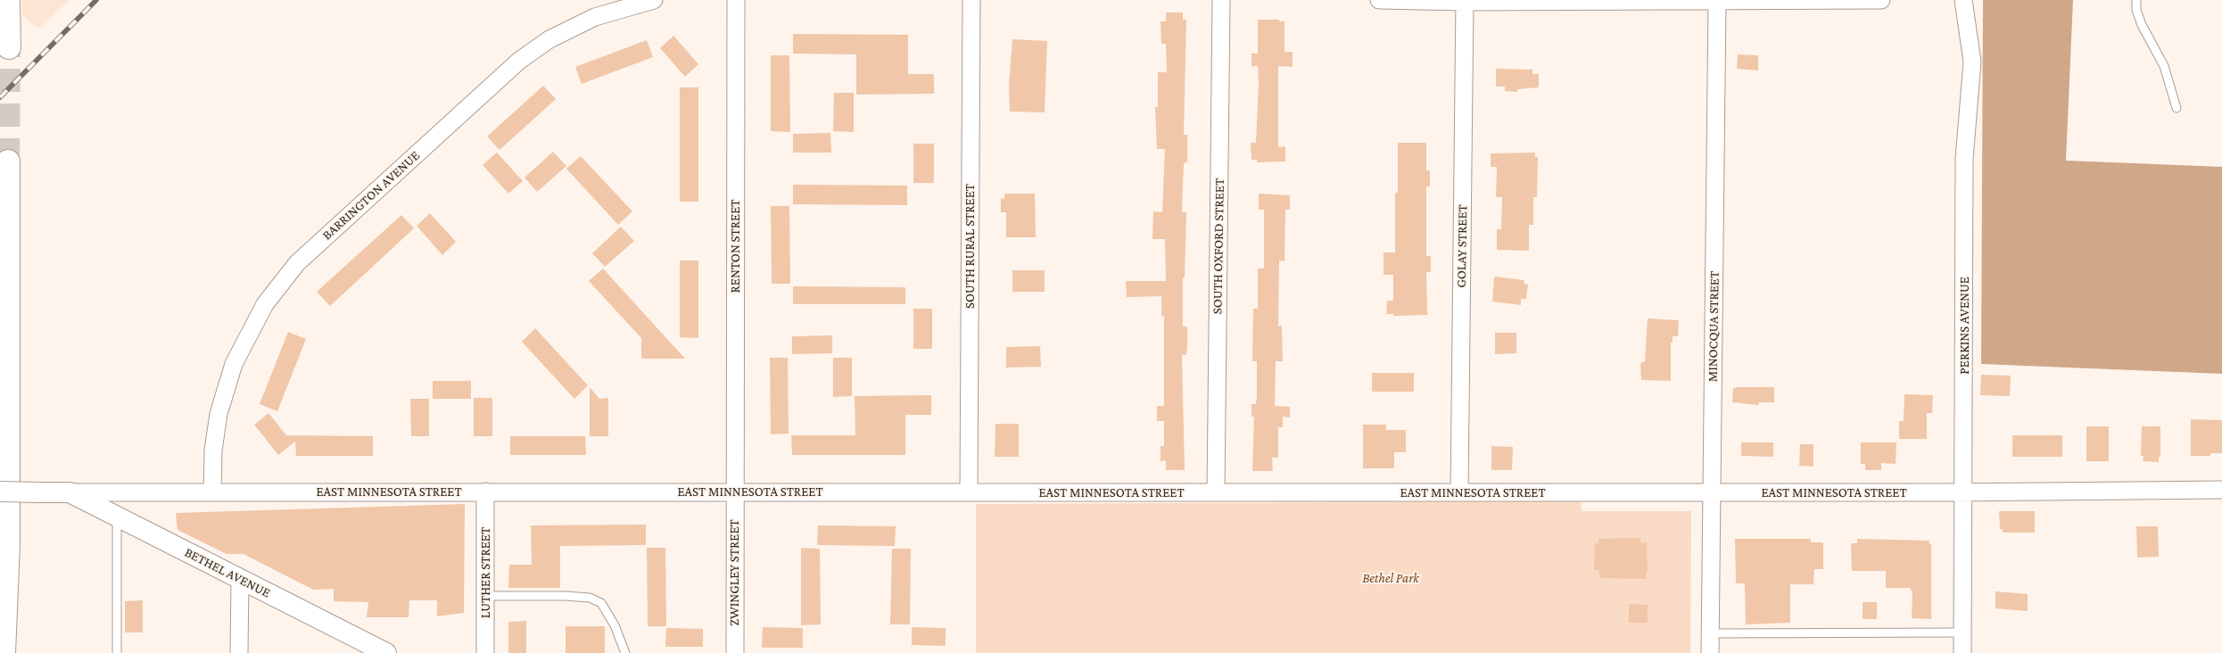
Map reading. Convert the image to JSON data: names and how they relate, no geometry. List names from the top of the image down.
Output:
{
  "streets": {
    "street": [
      "BARRINGTON AVENUE",
      "RENTON STREET",
      "SOUTH RURAL STREET",
      "SOUTH OXFORD STREET",
      "GOLAY STREET",
      "PERKINS AVENUE",
      "MINOCQUA STREET",
      "EAST MINNESOTA STREET",
      "BETHEL AVENUE",
      "LUTHER STREET",
      "ZWINGLEY STREET"
    ]
  },
  "crossings": [
    ["BARRINGTON AVENUE", "EAST MINNESOTA STREET"],
    ["RENTON STREET", "EAST MINNESOTA STREET"],
    ["RENTON STREET", "ZWINGLEY STREET"],
    ["SOUTH RURAL STREET", "EAST MINNESOTA STREET"],
    ["SOUTH OXFORD STREET", "EAST MINNESOTA STREET"],
    ["GOLAY STREET", "EAST MINNESOTA STREET"],
    ["PERKINS AVENUE", "EAST MINNESOTA STREET"],
    ["MINOCQUA STREET", "EAST MINNESOTA STREET"],
    ["EAST MINNESOTA STREET", "BETHEL AVENUE"],
    ["EAST MINNESOTA STREET", "LUTHER STREET"],
    ["EAST MINNESOTA STREET", "ZWINGLEY STREET"]
  ],
  "parks": ["Bethel Park"]
}
